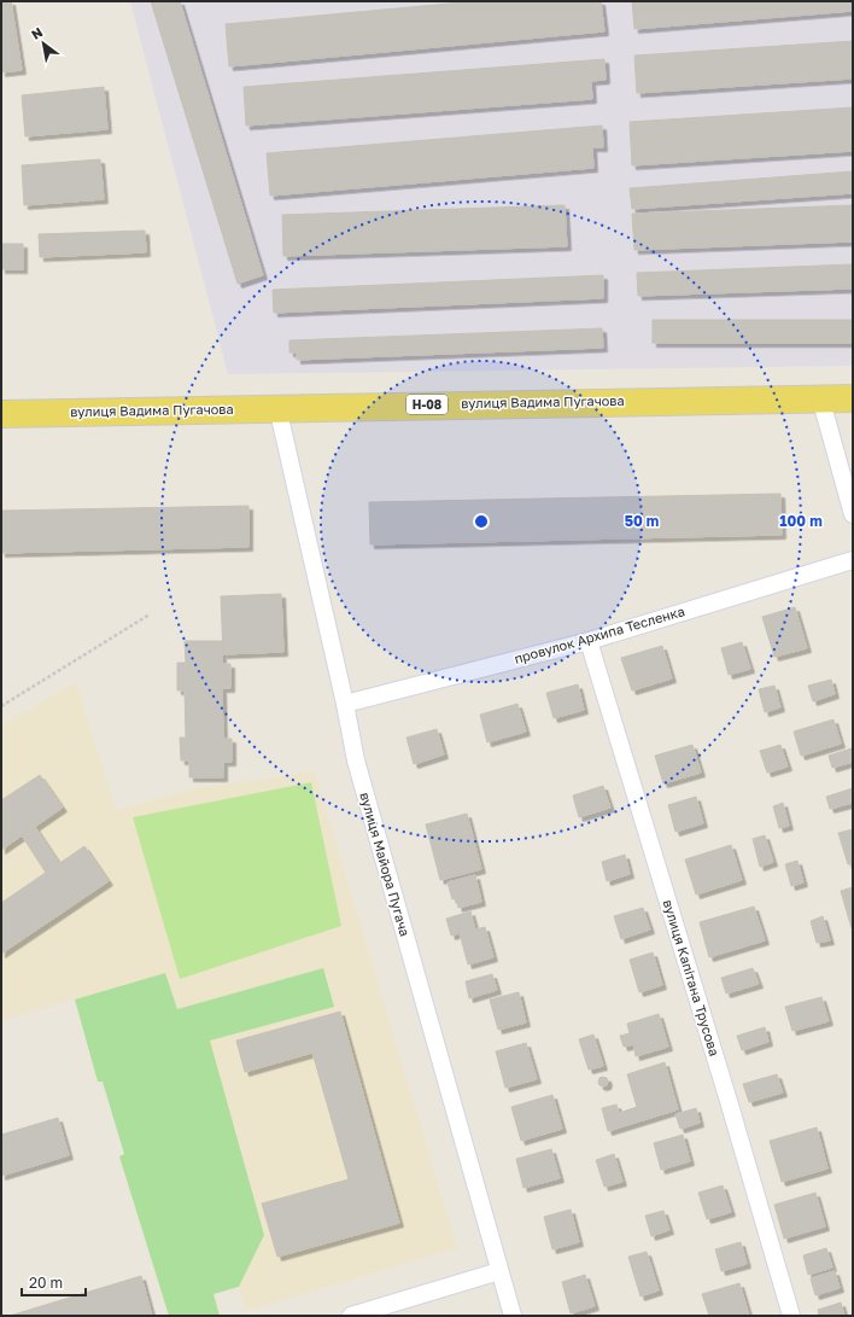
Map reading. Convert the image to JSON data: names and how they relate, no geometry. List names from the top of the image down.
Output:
{
  "streets": {
    "main road": ["вулиця Вадима Пугачова", "Н-08"],
    "street": ["провулок Архипа Тесленка", "вулиця Майора Пугача", "вулиця Капітана Трусова"]
  },
  "crossings": [
    ["вулиця Вадима Пугачова", "вулиця Майора Пугача"],
    ["провулок Архипа Тесленка", "вулиця Майора Пугача"],
    ["провулок Архипа Тесленка", "вулиця Капітана Трусова"]
  ],
  "scale_bar": "20 m",
  "north": "top left",
  "rings": ["50 m", "100 m"]
}
